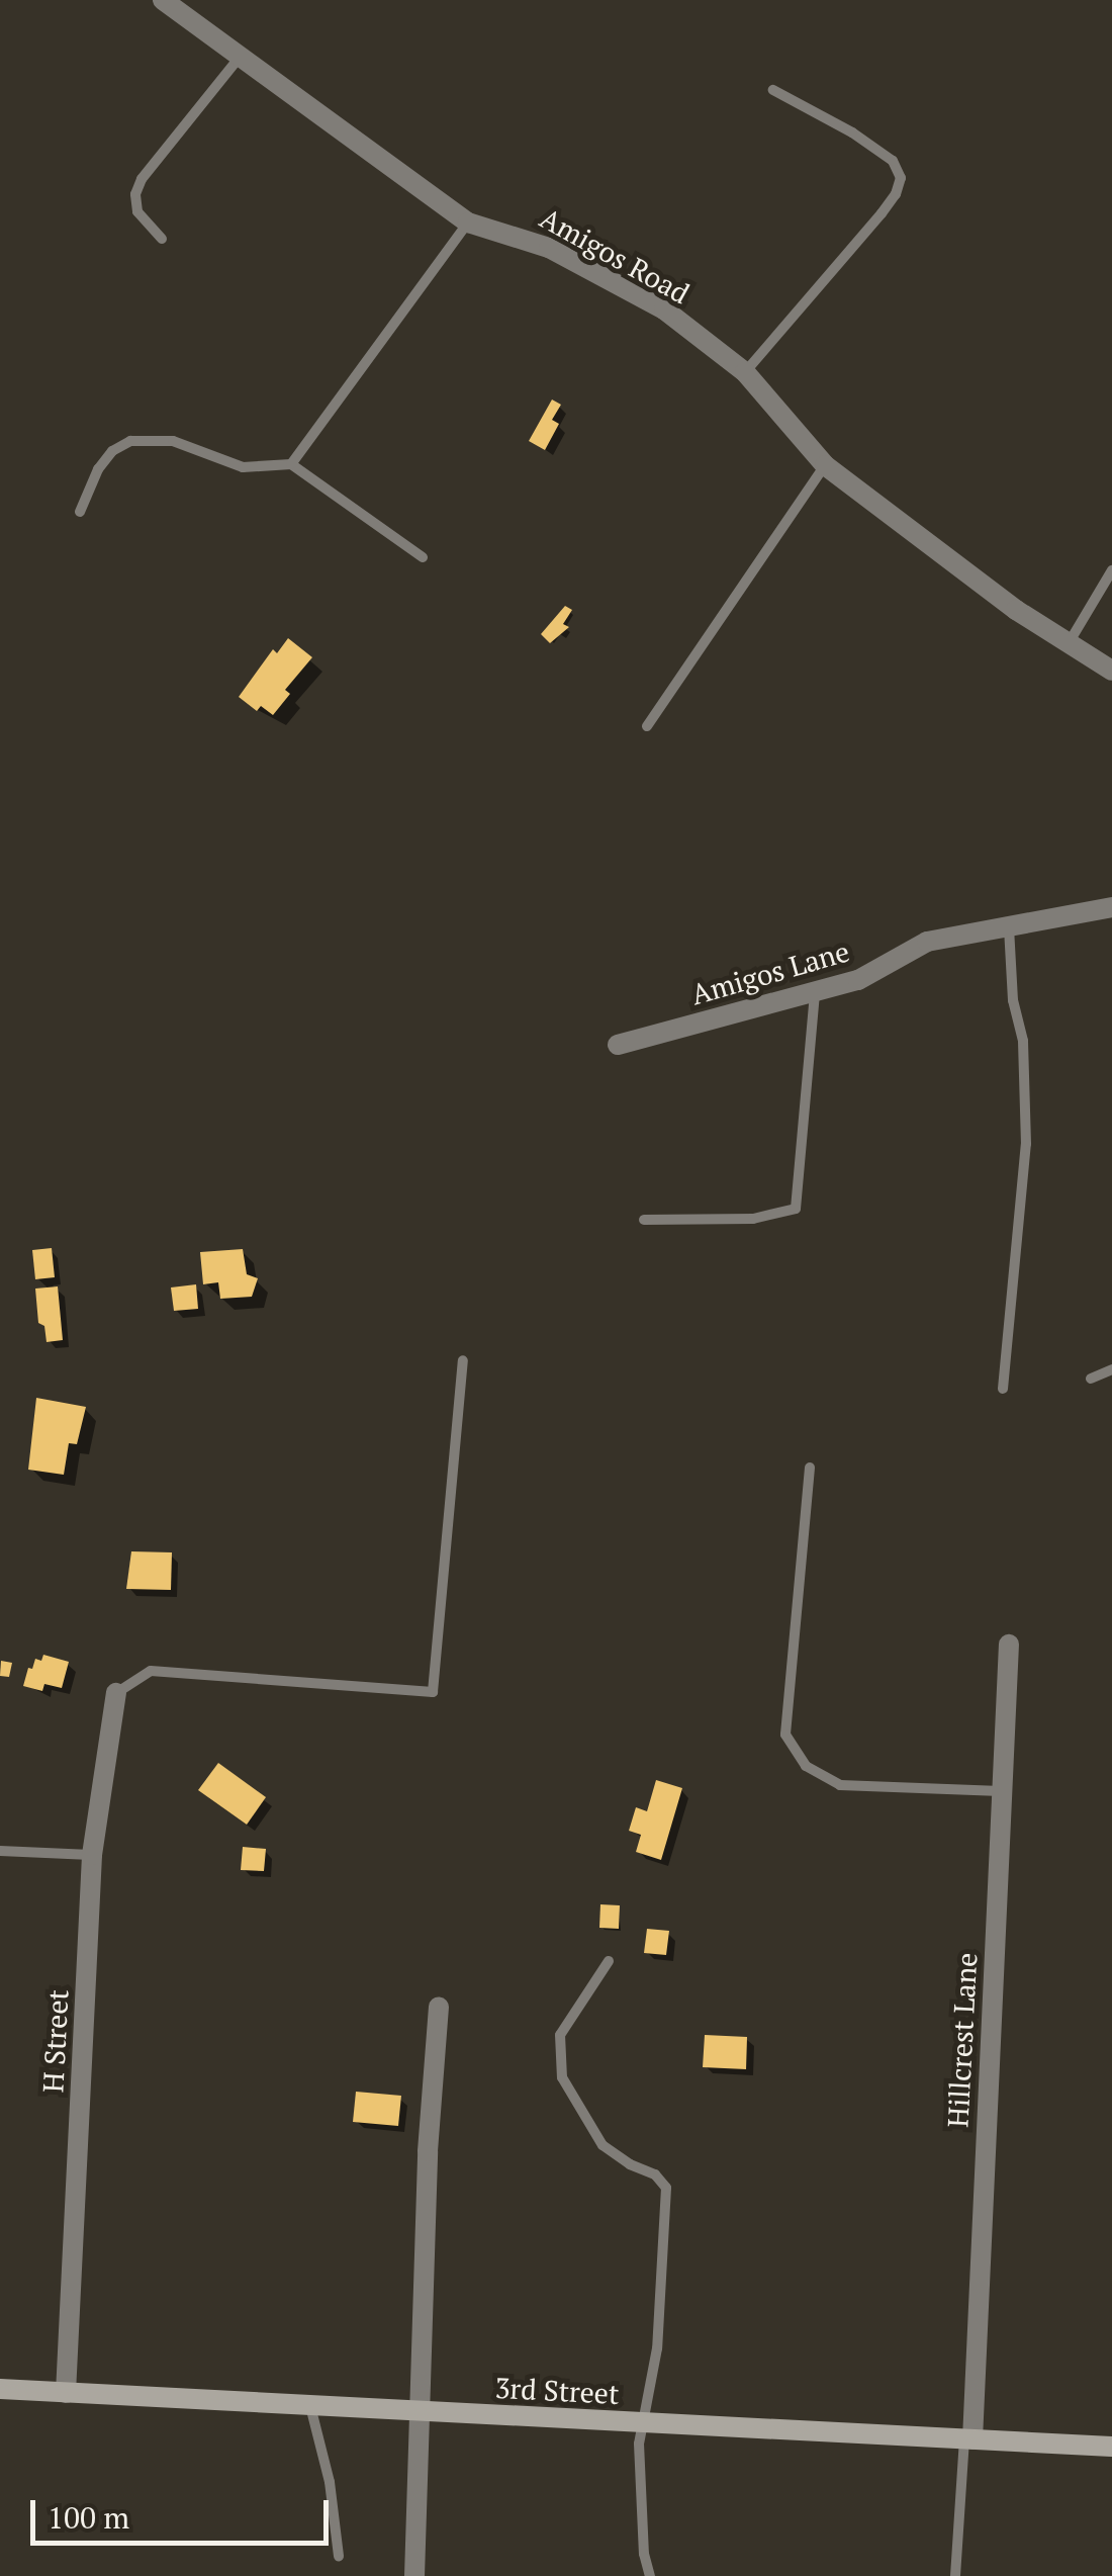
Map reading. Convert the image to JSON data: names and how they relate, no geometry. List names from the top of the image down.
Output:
{
  "streets": {
    "main road": ["3rd Street"],
    "street": [
      "Amigos Road",
      "Amigos Lane",
      "Hillcrest Lane",
      "H Street"
    ]
  },
  "crossings": [
    ["Hillcrest Lane", "3rd Street"],
    ["H Street", "3rd Street"]
  ],
  "scale_bar": "100 m"
}
